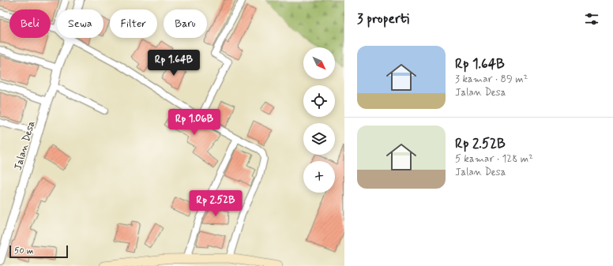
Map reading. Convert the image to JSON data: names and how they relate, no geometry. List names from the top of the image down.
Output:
{
  "streets": {
    "street": ["Jalan Desa"]
  },
  "scale_bar": "50 m",
  "north": "bottom right",
  "page": {
    "heading": "3 properti",
    "chip": [
      "Beli",
      "Sewa",
      "Filter",
      "Baru"
    ],
    "list": [
      {
        "name": "Rp 1.64B",
        "note": "3 kamar · 89 m² · Jalan Desa"
      },
      {
        "name": "Rp 2.52B",
        "note": "5 kamar · 128 m² · Jalan Desa"
      }
    ],
    "map_buttons": "+",
    "price": ["Rp 1.64B", "Rp 1.06B", "Rp 2.52B"],
    "scale": "50 m"
  }
}
